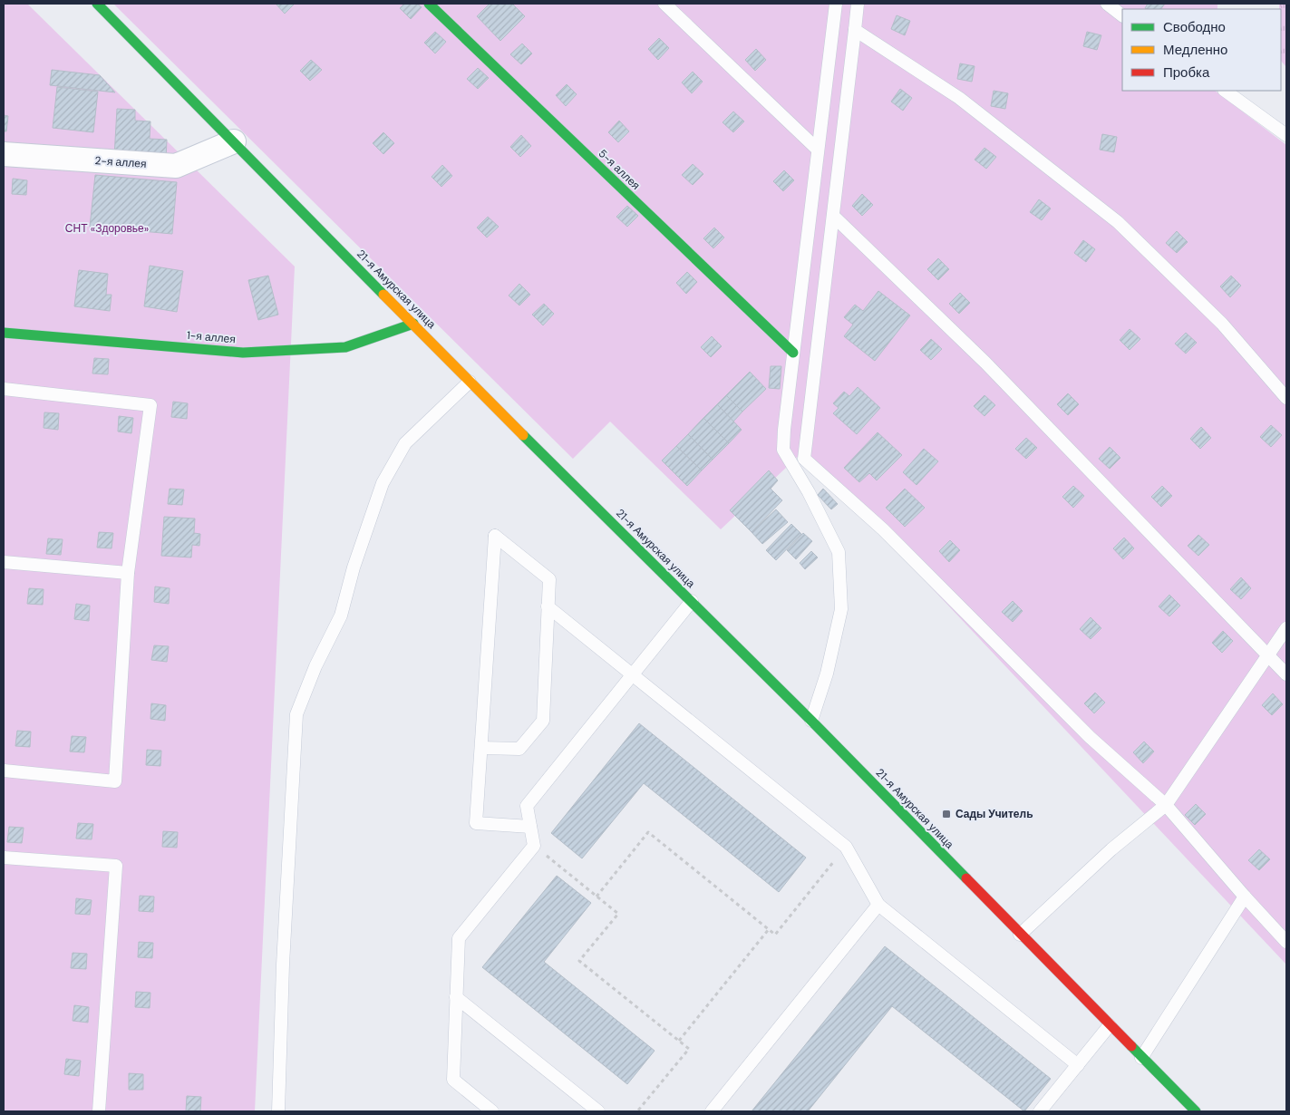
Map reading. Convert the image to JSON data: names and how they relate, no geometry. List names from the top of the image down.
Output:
{
  "streets": {
    "main road": ["5-я аллея", "21-я Амурская улица", "1-я аллея"],
    "street": ["2-я аллея"]
  },
  "crossings": [
    ["2-я аллея", "21-я Амурская улица"],
    ["21-я Амурская улица", "1-я аллея"]
  ],
  "parks": ["СНТ «Здоровье»"],
  "places": {
    "transit": ["Сады Учитель"]
  },
  "legend": ["Свободно", "Медленно", "Пробка"]
}
